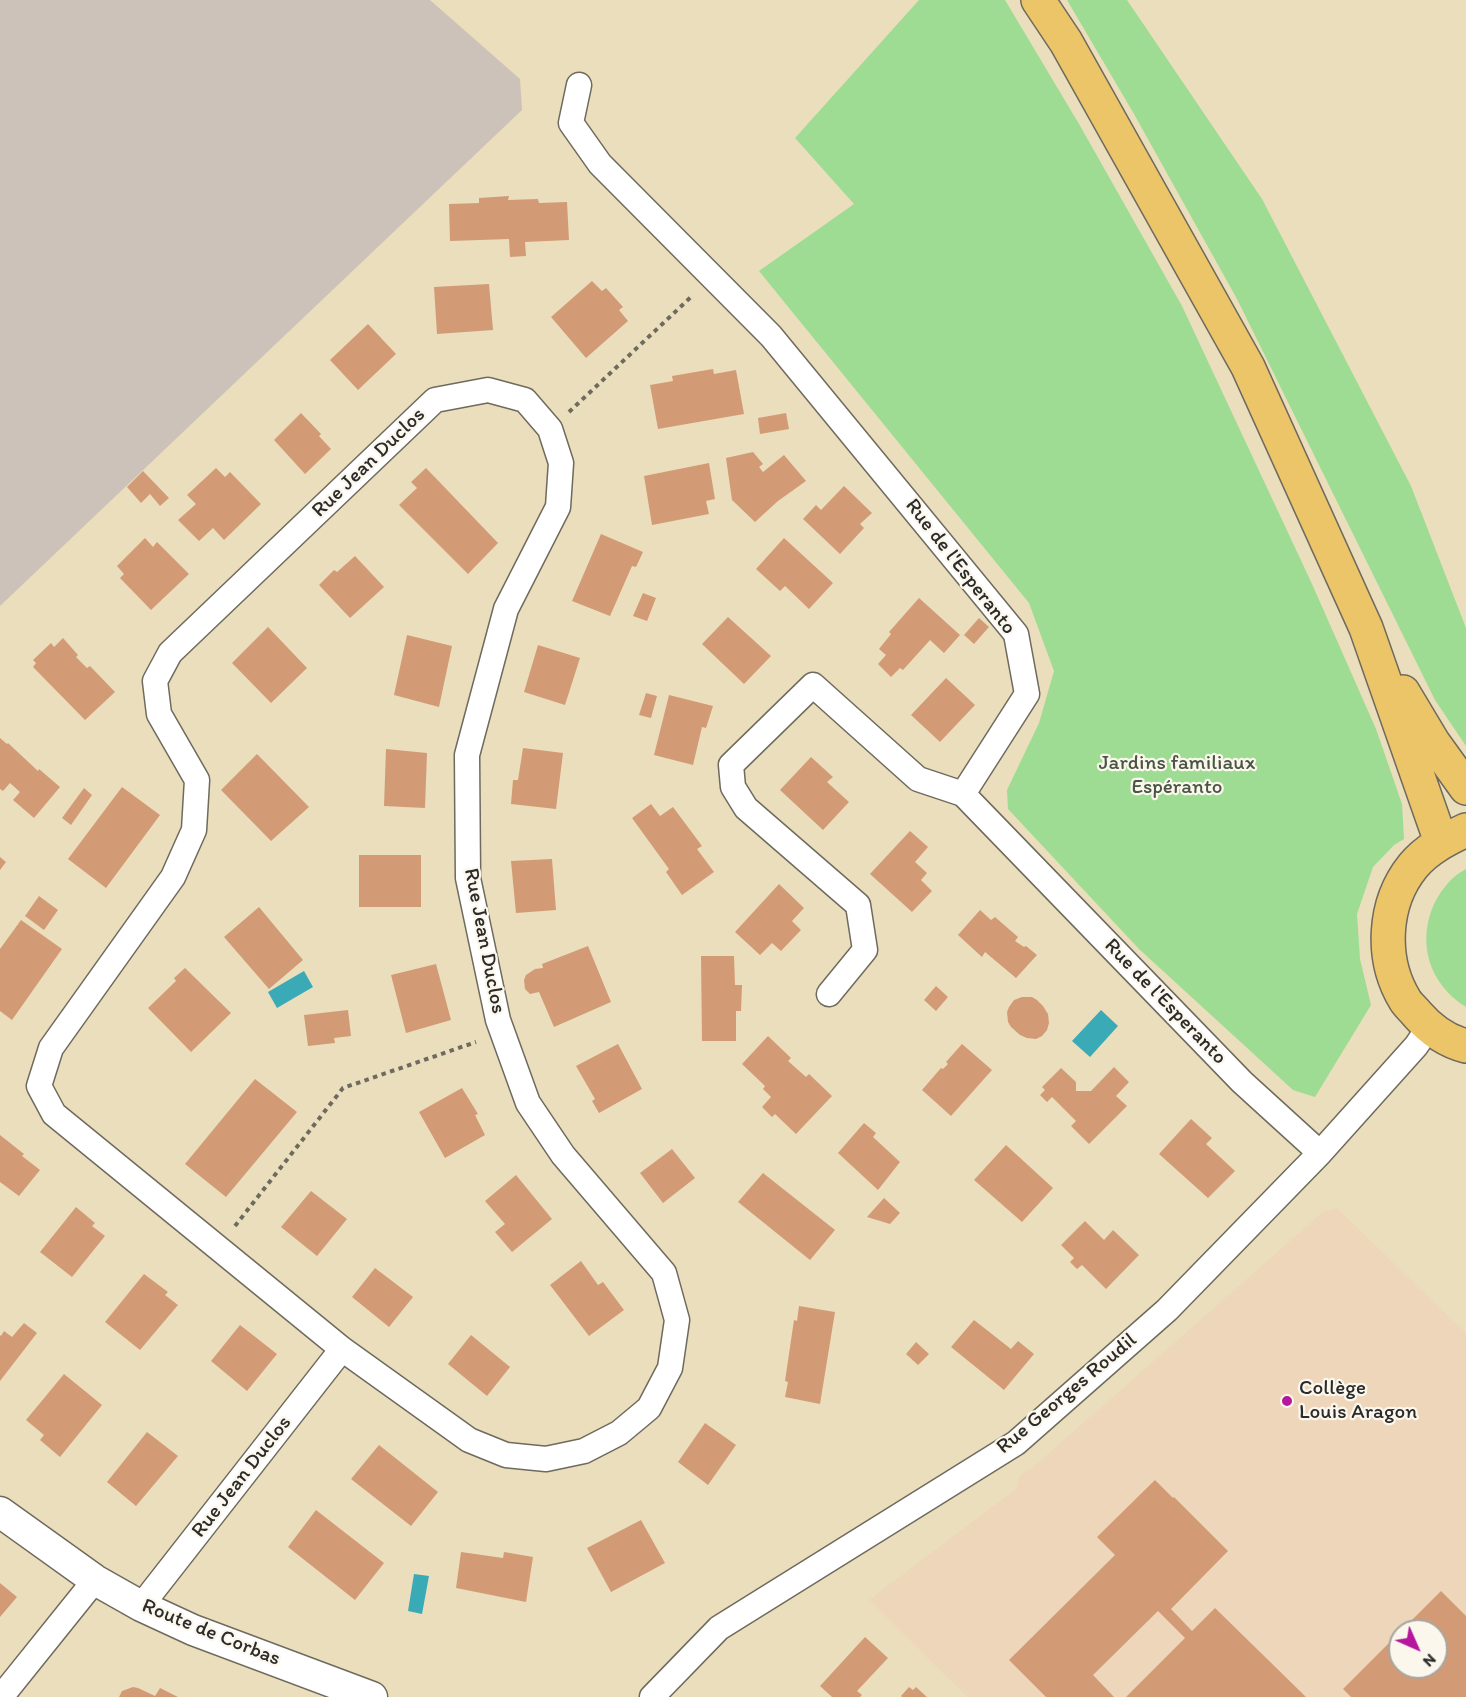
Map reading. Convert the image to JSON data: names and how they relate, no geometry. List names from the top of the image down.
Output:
{
  "streets": {
    "street": [
      "Rue Jean Duclos",
      "Rue de l'Esperanto",
      "Rue Georges Roudil",
      "Route de Corbas"
    ]
  },
  "crossings": [
    ["Rue Jean Duclos", "Route de Corbas"],
    ["Rue de l'Esperanto", "Rue Georges Roudil"]
  ],
  "parks": ["Jardins familiaux Espéranto"],
  "places": ["Collège Louis Aragon"],
  "north": "bottom right"
}
